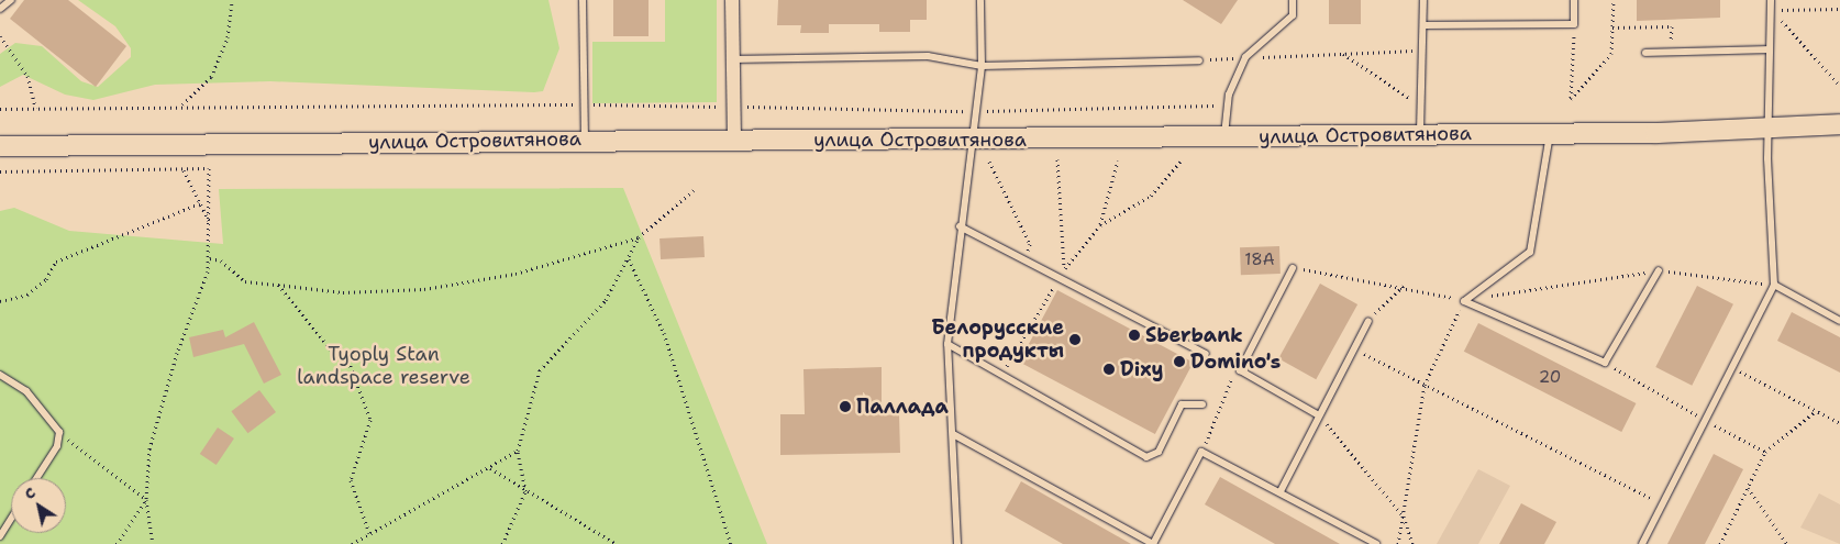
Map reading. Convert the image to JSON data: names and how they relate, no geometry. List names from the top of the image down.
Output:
{
  "streets": {
    "main road": ["улица Островитянова"]
  },
  "parks": ["Tyoply Stan landspace reserve"],
  "places": [
    "Sberbank",
    "Белорусские продукты",
    "Domino's",
    "Dixy",
    "Паллада"
  ],
  "house_numbers": ["18А", "20"],
  "north": "top left"
}
